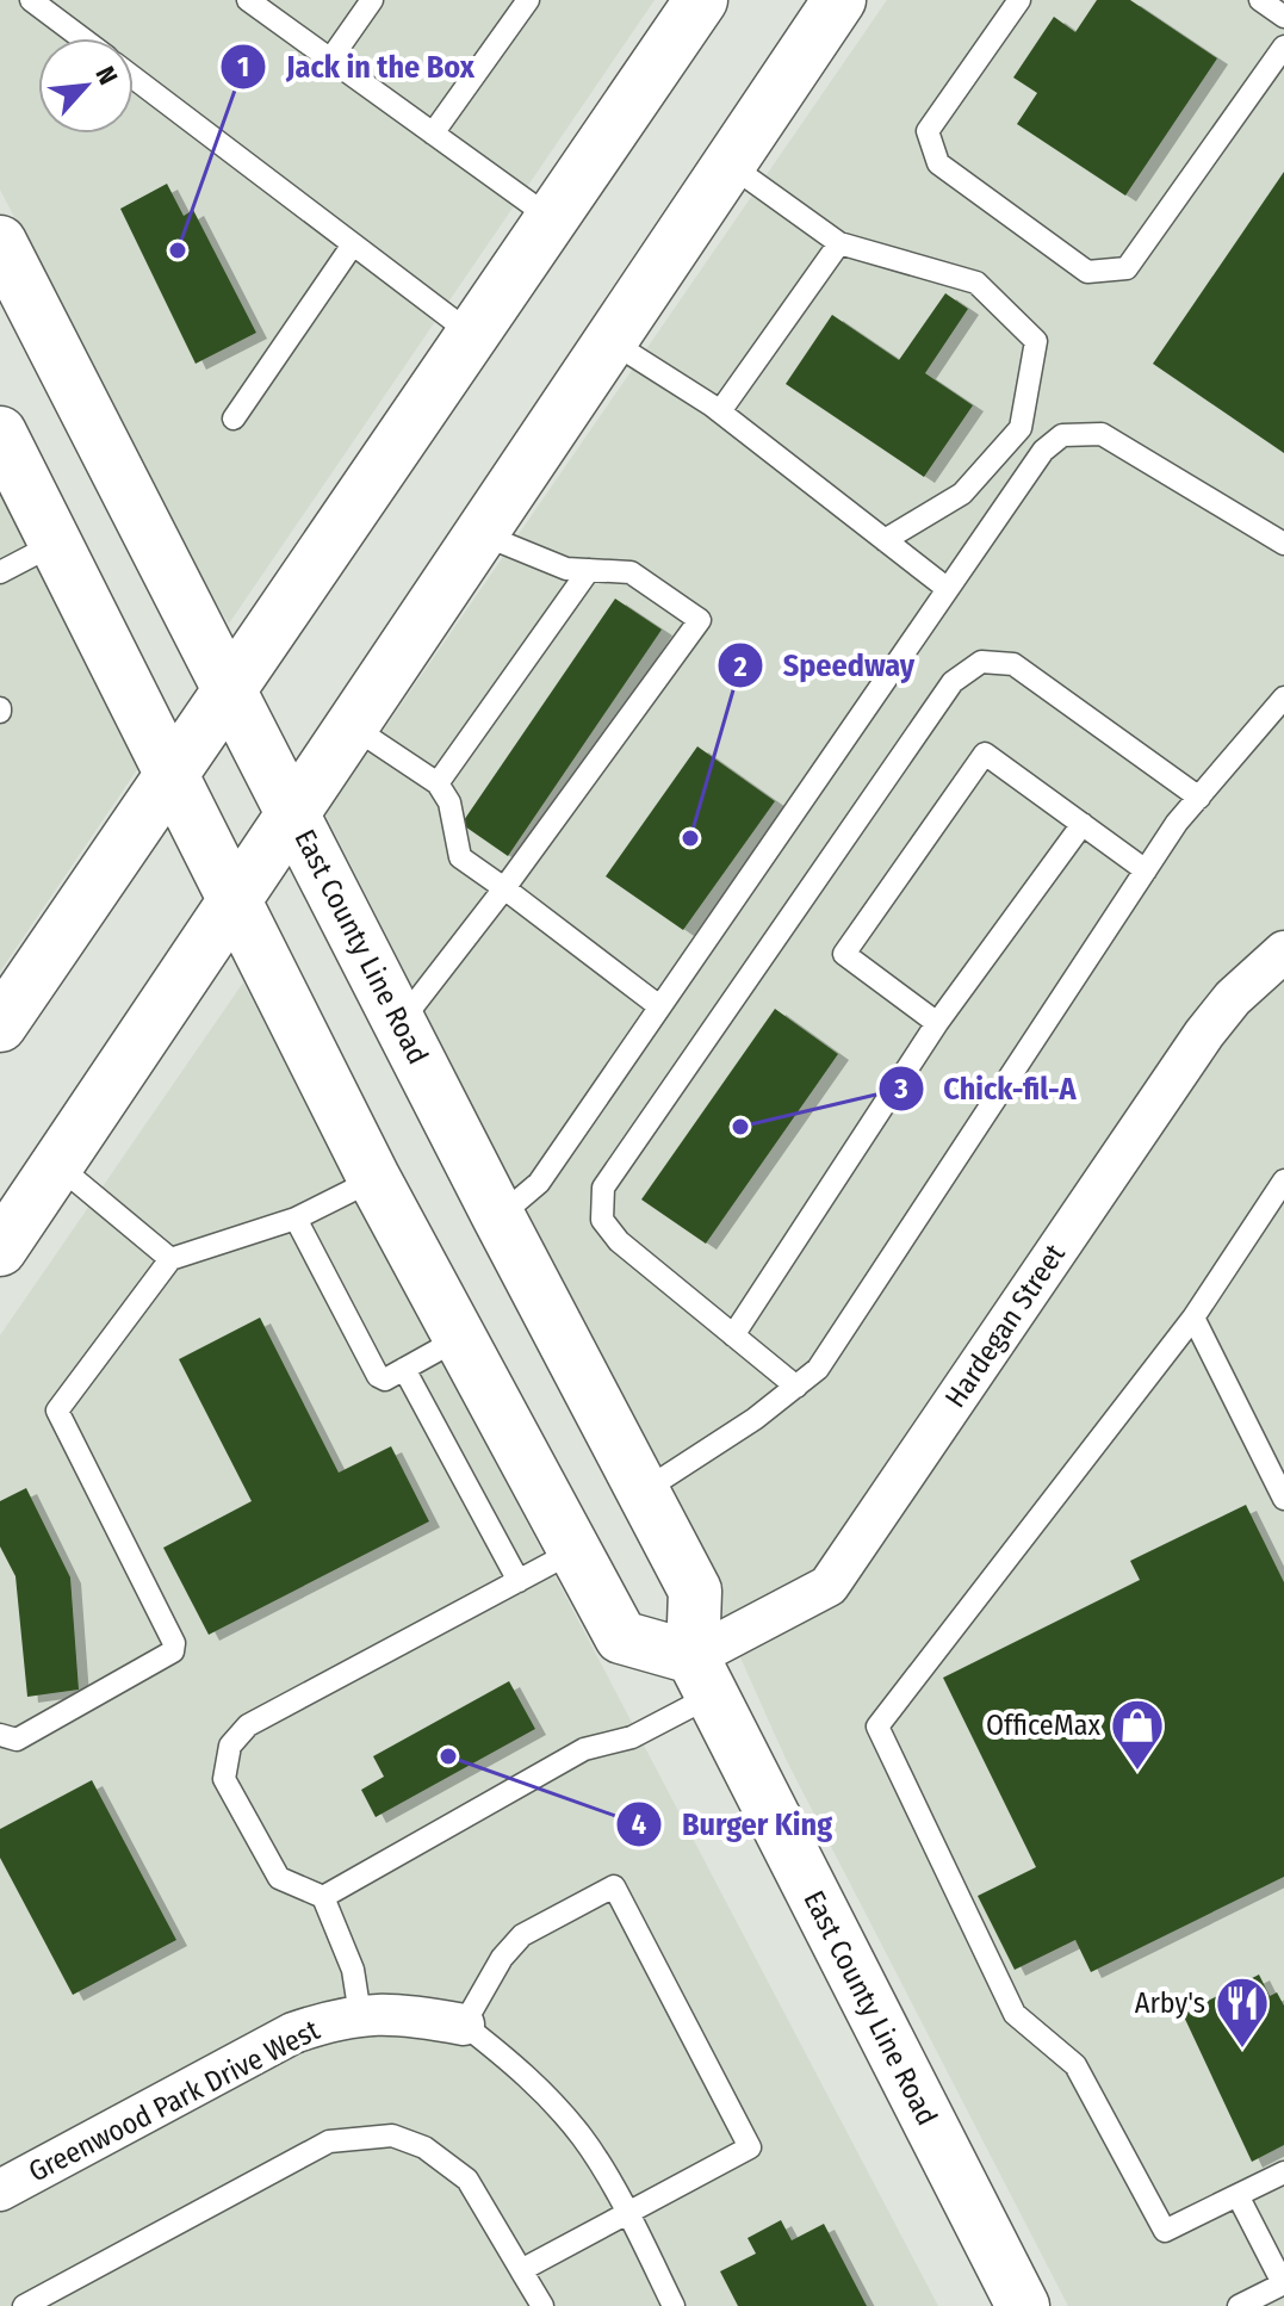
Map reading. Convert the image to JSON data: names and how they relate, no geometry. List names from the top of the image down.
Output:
{
  "streets": {
    "main road": ["East County Line Road"],
    "street": ["Hardegan Street", "Greenwood Park Drive West"]
  },
  "crossings": [
    ["East County Line Road", "Hardegan Street"]
  ],
  "places": {
    "other": [
      "Jack in the Box",
      "Speedway",
      "Chick-fil-A",
      "Burger King"
    ],
    "shop": ["OfficeMax"],
    "restaurant": ["Arby's"]
  },
  "north": "top right"
}
